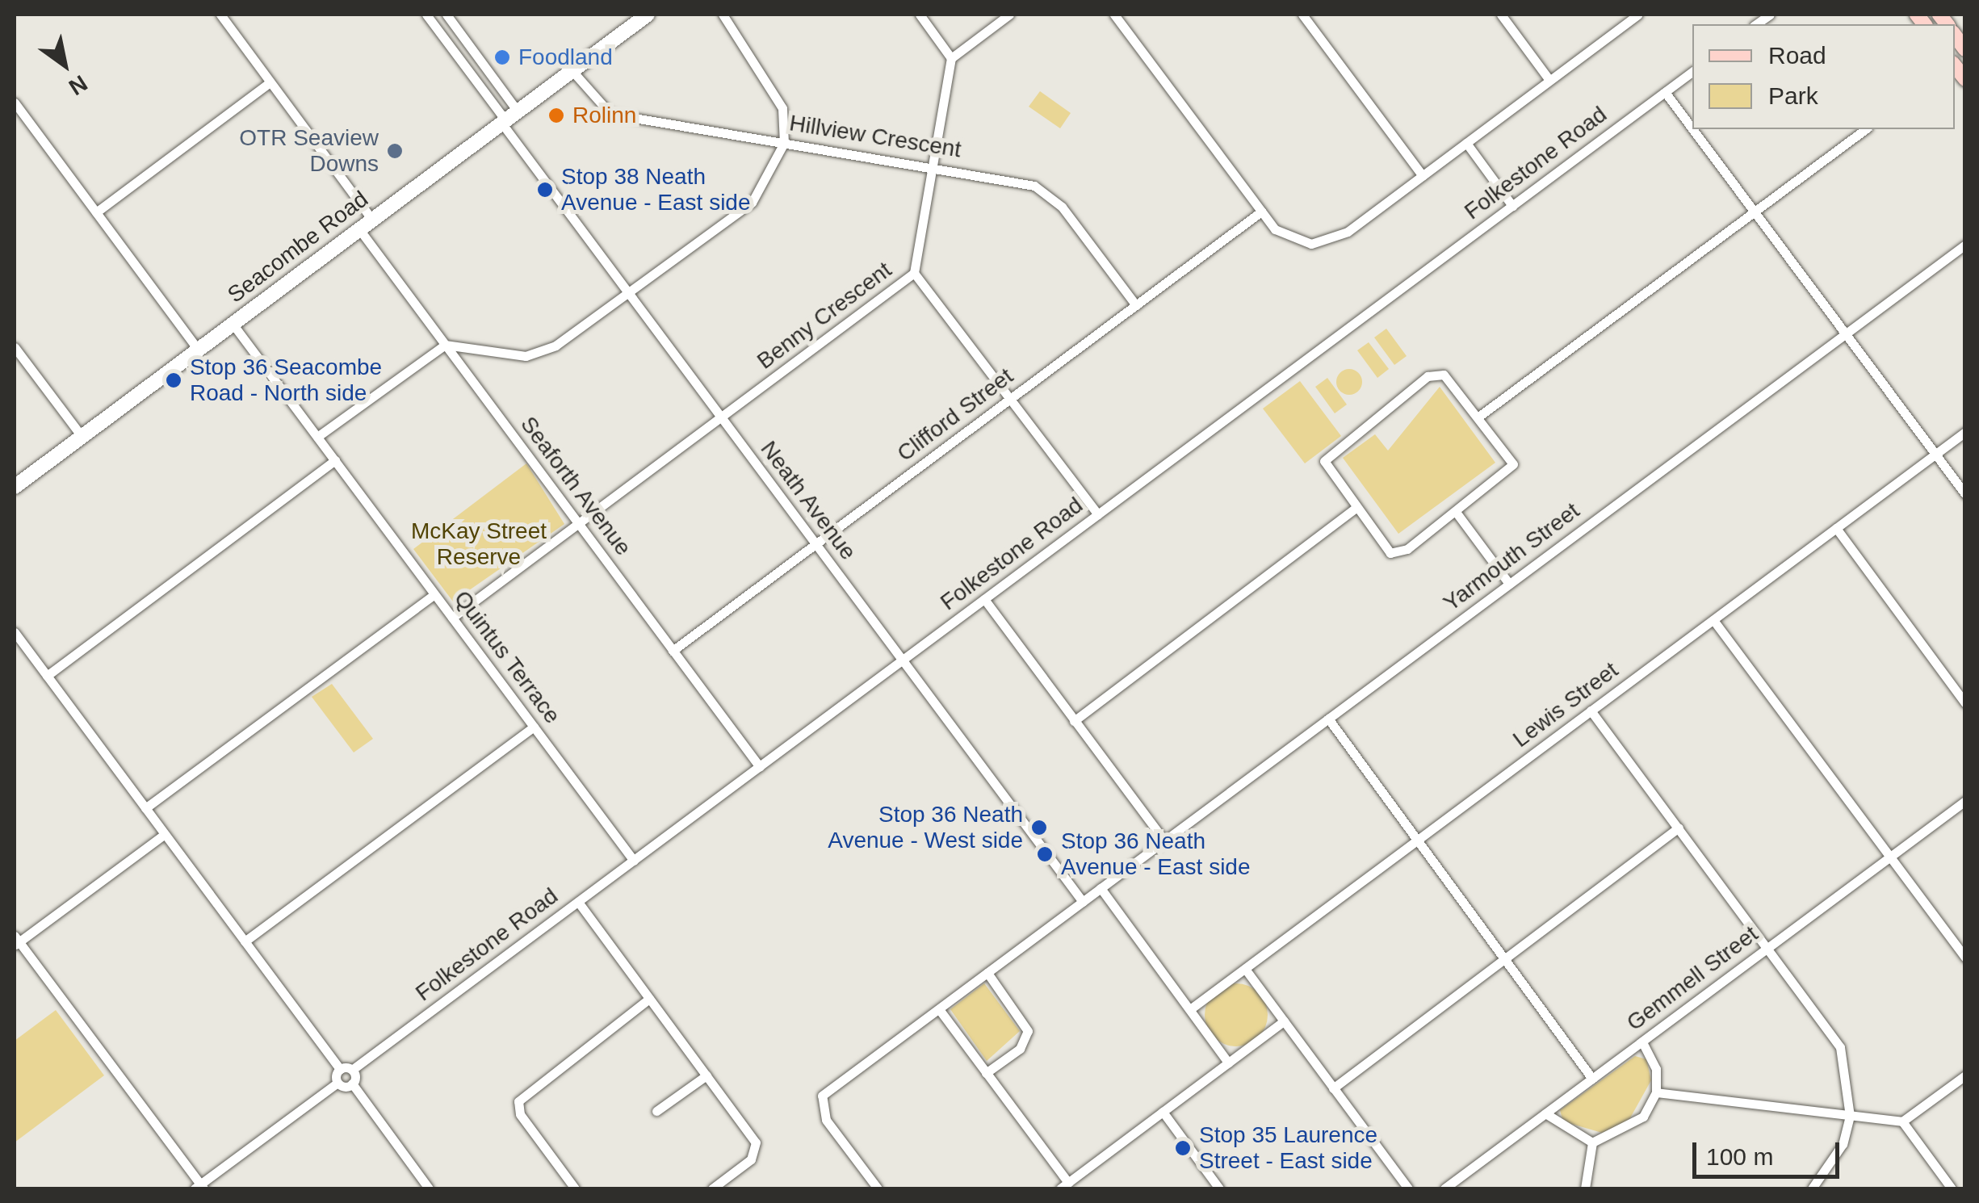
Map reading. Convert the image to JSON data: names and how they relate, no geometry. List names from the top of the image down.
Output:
{
  "streets": {
    "main road": ["Seacombe Road"],
    "street": [
      "Hillview Crescent",
      "Folkestone Road",
      "Benny Crescent",
      "Clifford Street",
      "Seaforth Avenue",
      "Neath Avenue",
      "Yarmouth Street",
      "Quintus Terrace",
      "Lewis Street",
      "Gemmell Street"
    ]
  },
  "crossings": [
    ["Hillview Crescent", "Seacombe Road"],
    ["Hillview Crescent", "Benny Crescent"],
    ["Hillview Crescent", "Clifford Street"],
    ["Folkestone Road", "Seaforth Avenue"],
    ["Folkestone Road", "Neath Avenue"],
    ["Folkestone Road", "Quintus Terrace"],
    ["Seacombe Road", "Seaforth Avenue"],
    ["Seacombe Road", "Neath Avenue"],
    ["Seacombe Road", "Quintus Terrace"],
    ["Benny Crescent", "Seaforth Avenue"],
    ["Benny Crescent", "Neath Avenue"],
    ["Benny Crescent", "Quintus Terrace"],
    ["Clifford Street", "Seaforth Avenue"],
    ["Clifford Street", "Neath Avenue"],
    ["Neath Avenue", "Yarmouth Street"]
  ],
  "parks": ["McKay Street Reserve"],
  "places": [
    "Foodland",
    "Rolinn",
    "OTR Seaview Downs",
    "Stop 38 Neath Avenue - East side",
    "Stop 36 Seacombe Road - North side",
    "Stop 36 Neath Avenue - West side",
    "Stop 36 Neath Avenue - East side",
    "Stop 35 Laurence Street - East side"
  ],
  "legend": ["Road", "Park"],
  "scale_bar": "100 m",
  "north": "bottom right"
}
